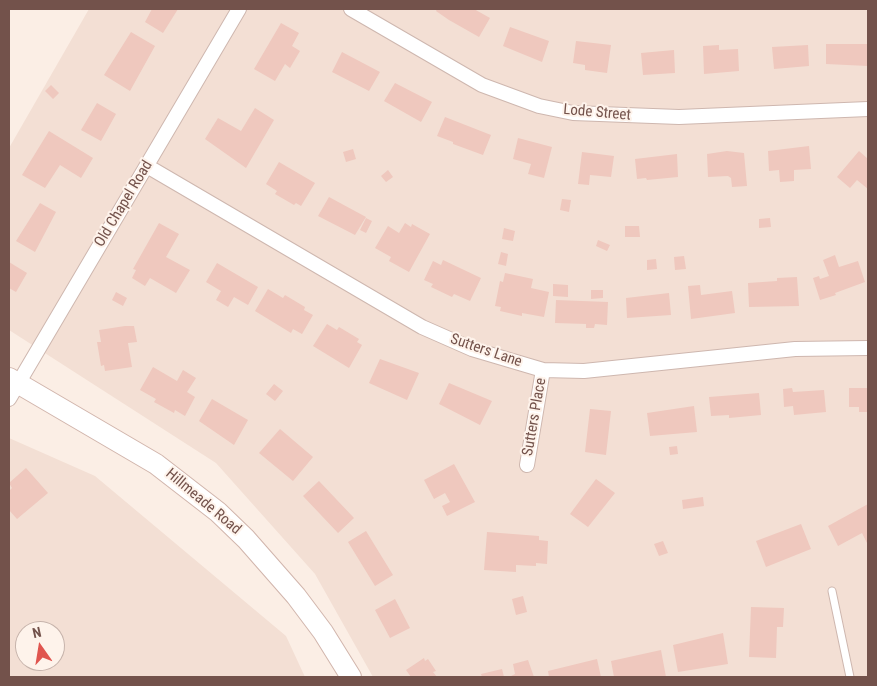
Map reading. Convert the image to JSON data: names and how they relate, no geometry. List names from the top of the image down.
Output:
{
  "streets": {
    "street": [
      "Lode Street",
      "Old Chapel Road",
      "Sutters Lane",
      "Sutters Place",
      "Hillmeade Road"
    ]
  },
  "crossings": [
    ["Old Chapel Road", "Sutters Lane"],
    ["Old Chapel Road", "Hillmeade Road"],
    ["Sutters Lane", "Sutters Place"]
  ],
  "north": "top"
}
